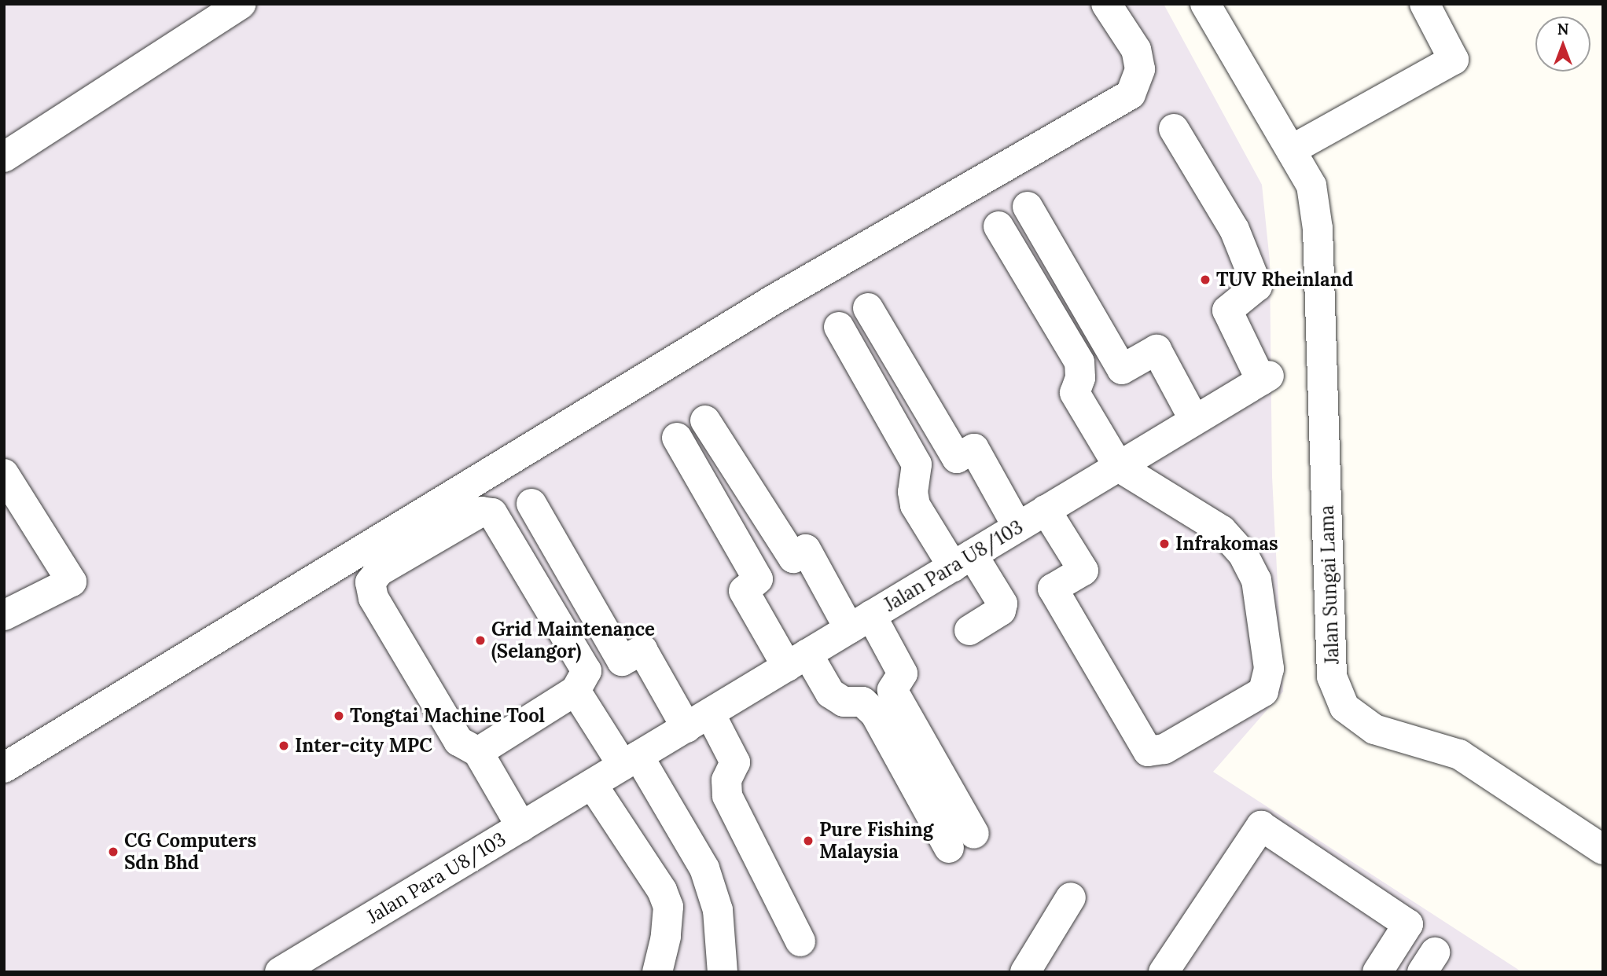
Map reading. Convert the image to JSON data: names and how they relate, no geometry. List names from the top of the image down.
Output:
{
  "streets": {
    "street": ["Jalan Para U8/103", "Jalan Sungai Lama"]
  },
  "places": [
    "TUV Rheinland",
    "Infrakomas",
    "Grid Maintenance (Selangor)",
    "Tongtai Machine Tool",
    "Inter-city MPC",
    "Pure Fishing Malaysia",
    "CG Computers Sdn Bhd"
  ],
  "north": "top"
}
